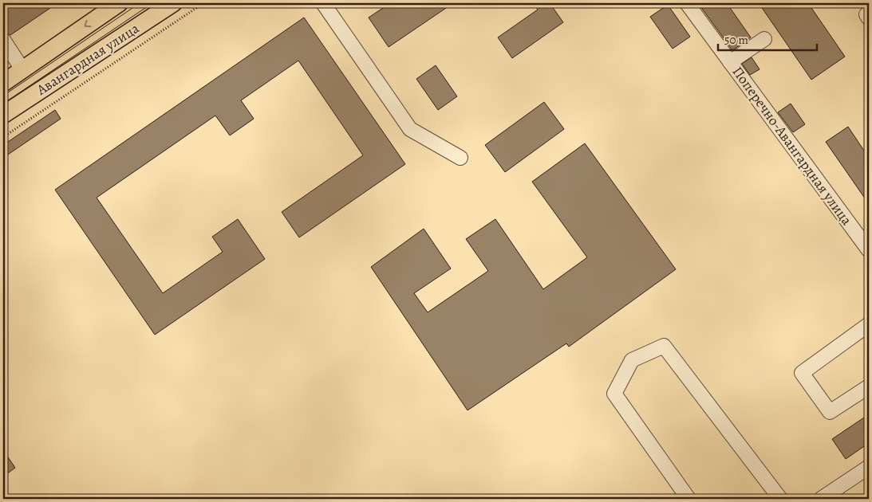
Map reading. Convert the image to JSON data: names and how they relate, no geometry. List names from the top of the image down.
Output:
{
  "streets": {
    "main road": ["Авангардная улица"],
    "street": ["Поперечно-Авангардная улица"]
  },
  "scale_bar": "50 m"
}
